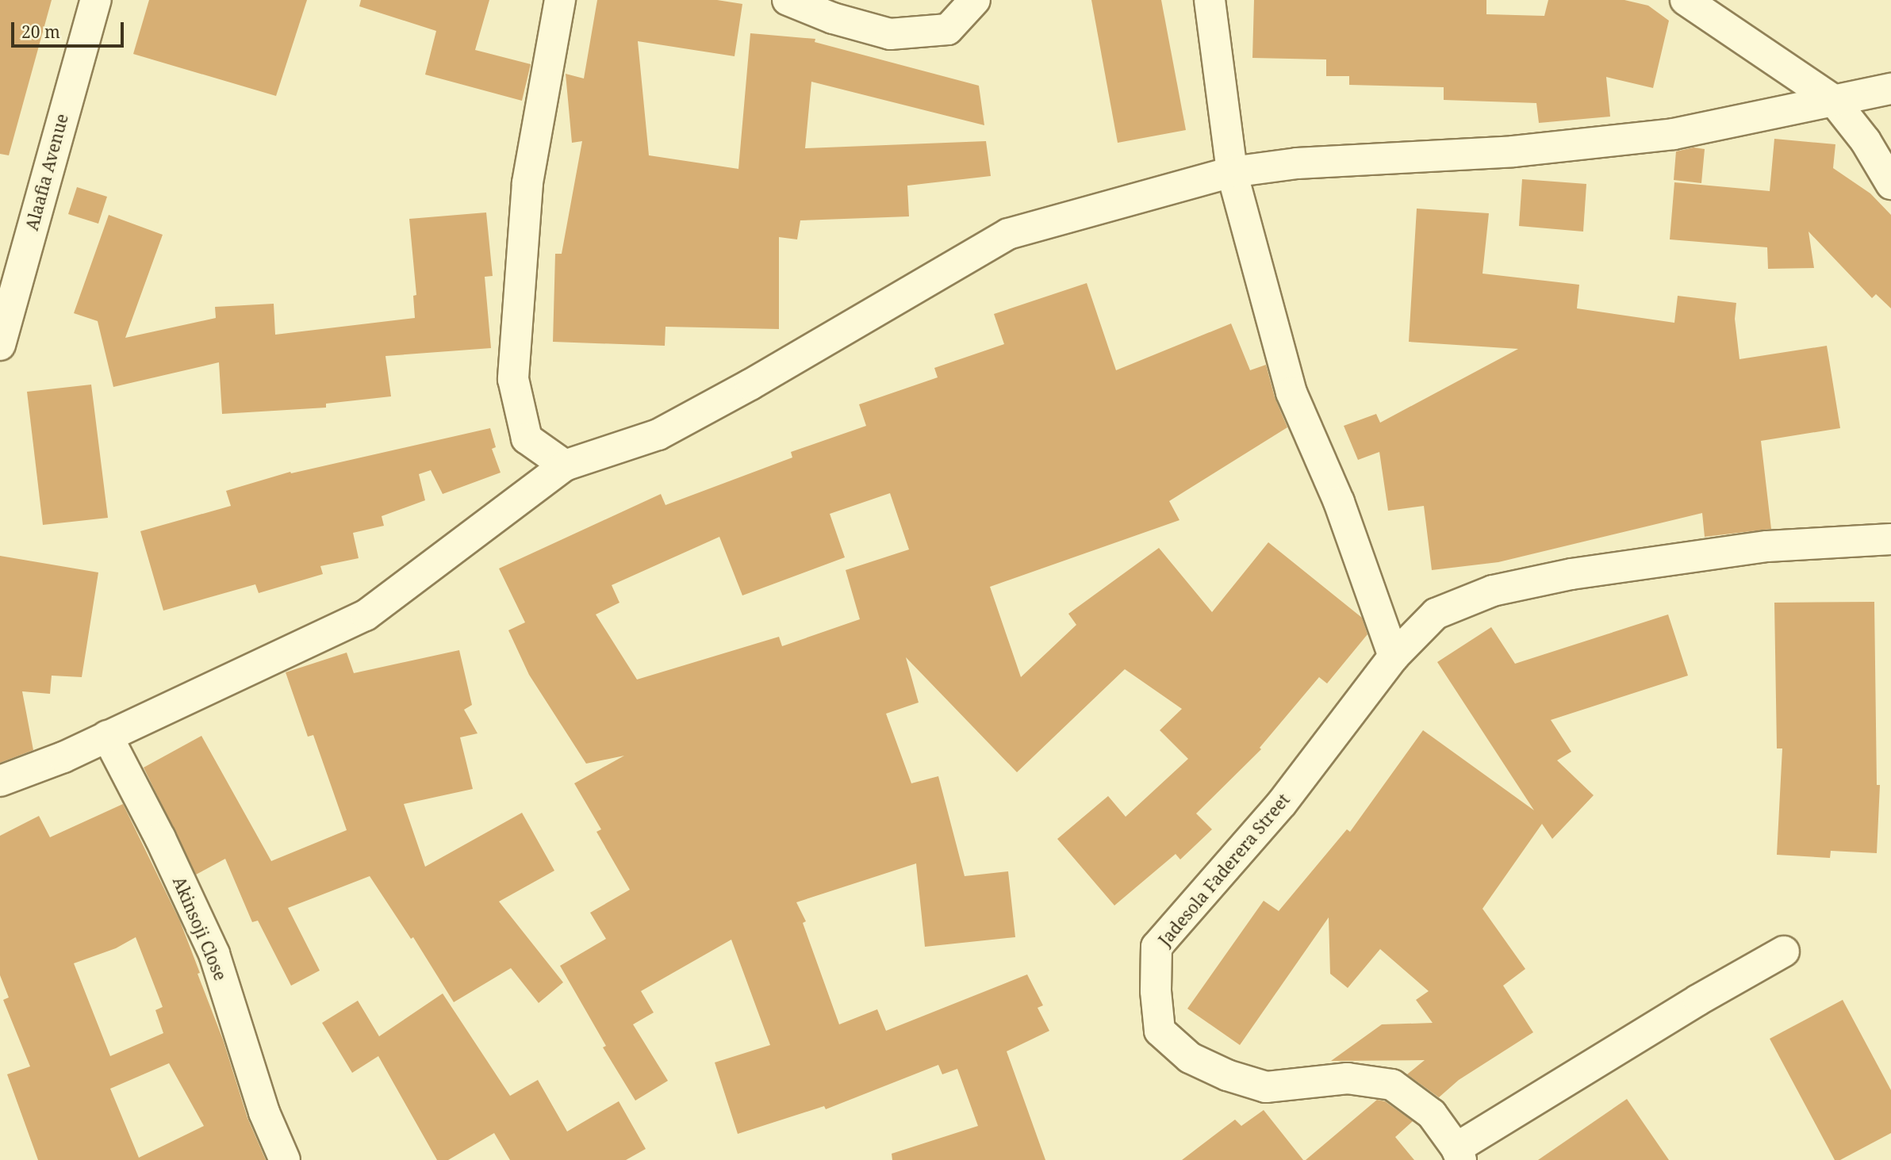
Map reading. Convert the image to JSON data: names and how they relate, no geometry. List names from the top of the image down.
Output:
{
  "streets": {
    "street": ["Alaafia Avenue", "Jadesola Faderera Street", "Akinsoji Close"]
  },
  "scale_bar": "20 m"
}
